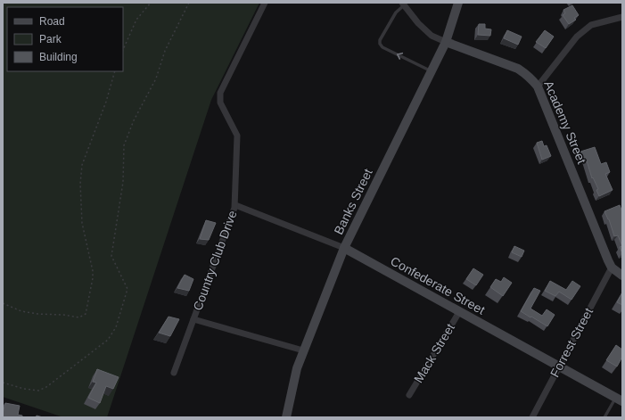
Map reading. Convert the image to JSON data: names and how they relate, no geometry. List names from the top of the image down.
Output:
{
  "streets": {
    "street": [
      "Academy Street",
      "Banks Street",
      "Country Club Drive",
      "Confederate Street",
      "Forrest Street",
      "Mack Street"
    ]
  },
  "crossings": [
    ["Academy Street", "Banks Street"],
    ["Academy Street", "Forrest Street"],
    ["Banks Street", "Confederate Street"],
    ["Country Club Drive", "Confederate Street"],
    ["Confederate Street", "Forrest Street"],
    ["Confederate Street", "Mack Street"]
  ],
  "legend": ["Road", "Park", "Building"]
}
